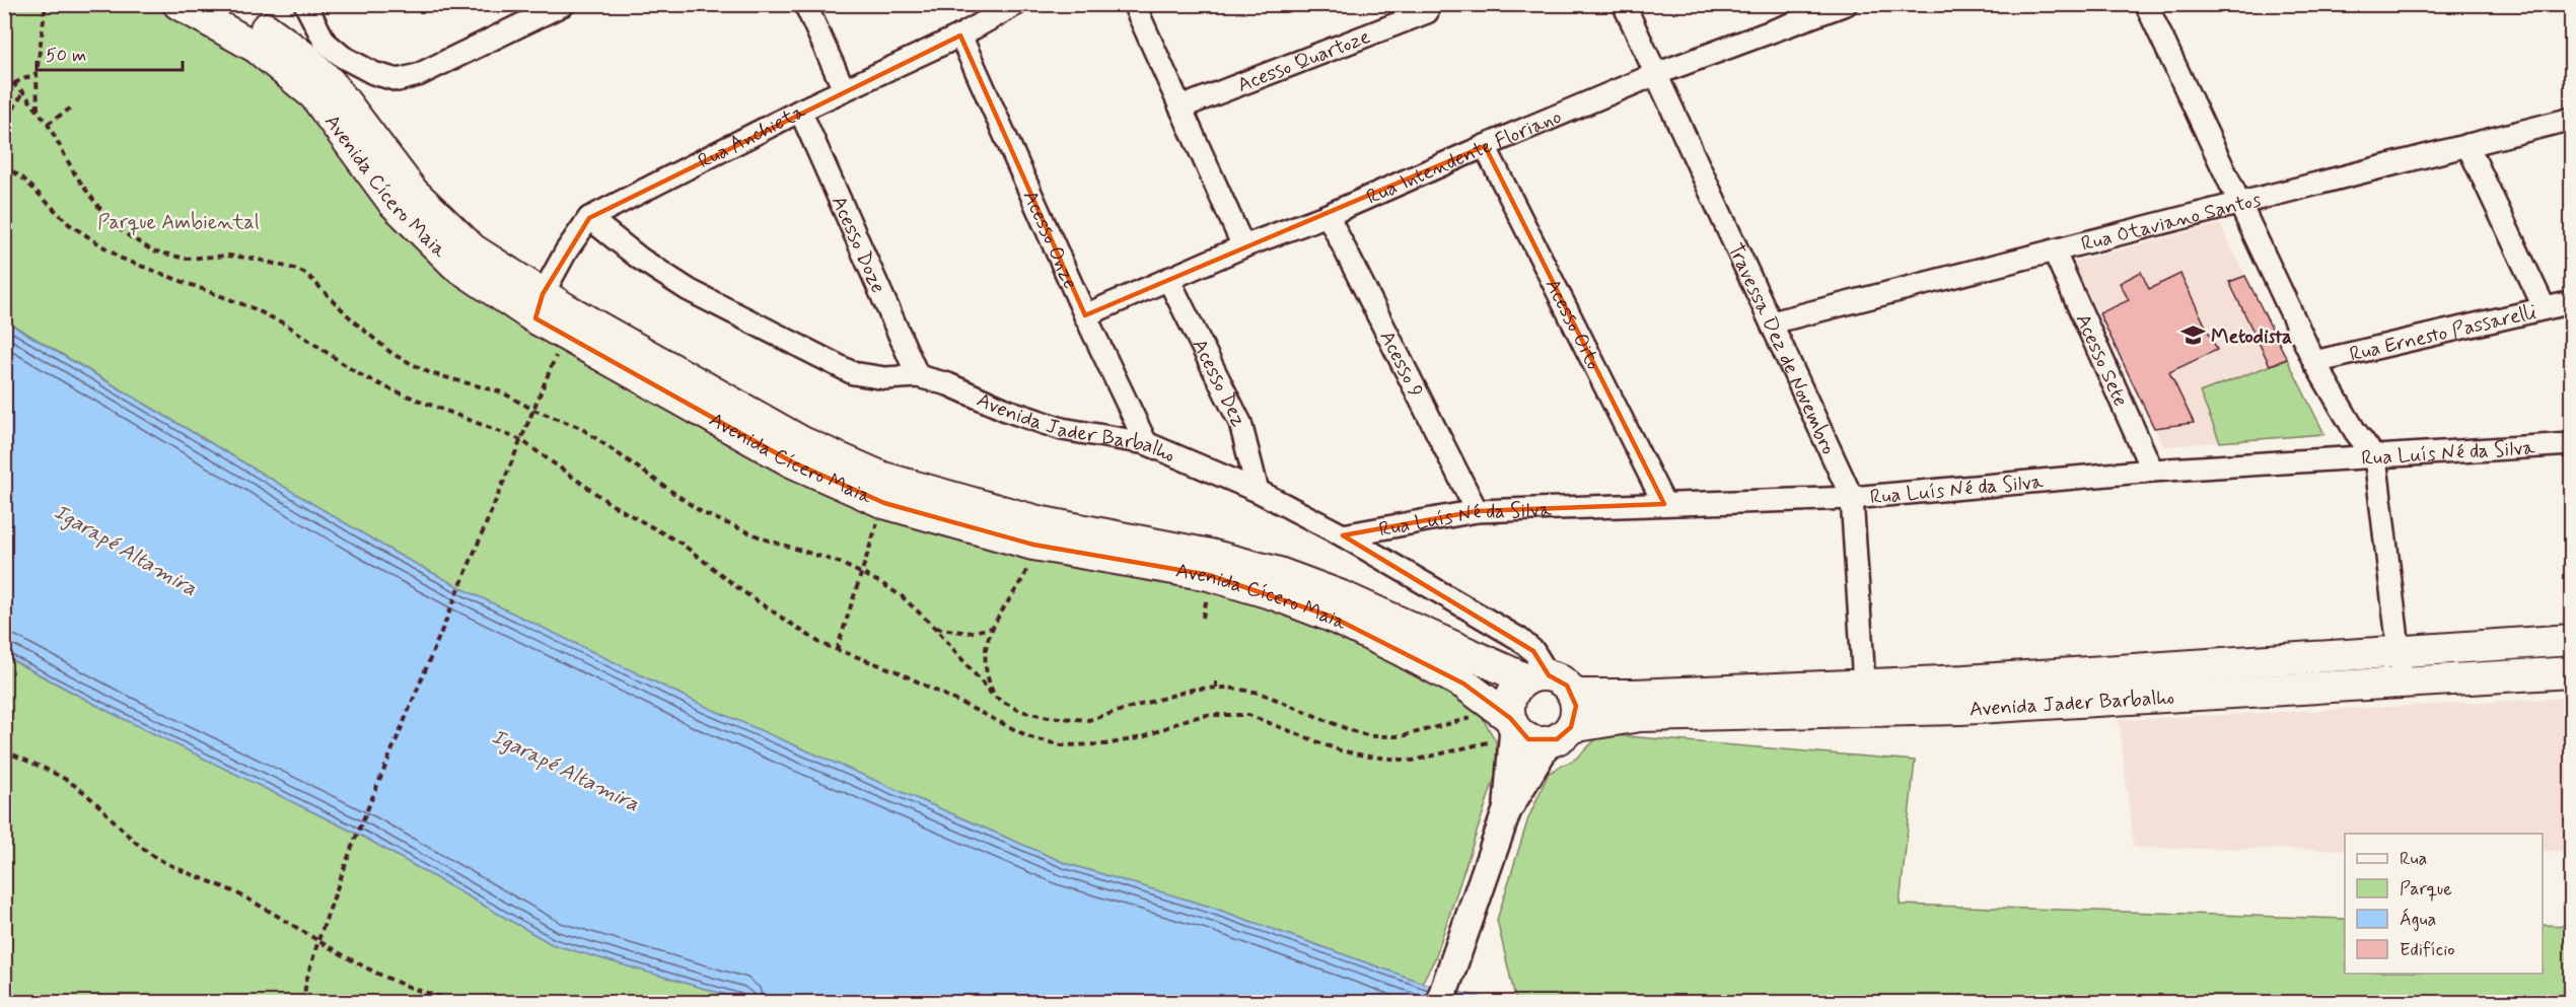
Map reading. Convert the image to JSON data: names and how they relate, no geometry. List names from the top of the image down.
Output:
{
  "streets": {
    "main road": ["Avenida Cícero Maia", "Avenida Jader Barbalho"],
    "street": [
      "Acesso Quartoze",
      "Rua Anchieta",
      "Rua Intendente Floriano",
      "Rua Otaviano Santos",
      "Acesso Onze",
      "Acesso Doze",
      "Acesso Oito",
      "Rua Ernesto Passarelli",
      "Travessa Dez de Novembro",
      "Acesso Sete",
      "Acesso 9",
      "Acesso Dez",
      "Rua Luís Né da Silva"
    ]
  },
  "crossings": [
    ["Rua Anchieta", "Avenida Cícero Maia"],
    ["Rua Anchieta", "Acesso Onze"],
    ["Rua Anchieta", "Acesso Doze"],
    ["Rua Anchieta", "Avenida Jader Barbalho"],
    ["Rua Intendente Floriano", "Acesso Onze"],
    ["Rua Intendente Floriano", "Acesso Oito"],
    ["Rua Intendente Floriano", "Travessa Dez de Novembro"],
    ["Rua Intendente Floriano", "Acesso 9"],
    ["Rua Intendente Floriano", "Acesso Dez"],
    ["Avenida Cícero Maia", "Avenida Jader Barbalho"],
    ["Rua Otaviano Santos", "Travessa Dez de Novembro"],
    ["Rua Otaviano Santos", "Acesso Sete"],
    ["Acesso Onze", "Avenida Jader Barbalho"],
    ["Acesso Doze", "Avenida Jader Barbalho"],
    ["Acesso Oito", "Rua Luís Né da Silva"],
    ["Travessa Dez de Novembro", "Avenida Jader Barbalho"],
    ["Travessa Dez de Novembro", "Rua Luís Né da Silva"],
    ["Acesso Sete", "Rua Luís Né da Silva"],
    ["Acesso 9", "Rua Luís Né da Silva"],
    ["Acesso Dez", "Avenida Jader Barbalho"],
    ["Avenida Jader Barbalho", "Rua Luís Né da Silva"]
  ],
  "water": ["Igarapé Altamira"],
  "parks": ["Parque Ambiental"],
  "places": {
    "school or university": ["Metodista"]
  },
  "legend": [
    "Rua",
    "Parque",
    "Água",
    "Edifício"
  ],
  "scale_bar": "50 m"
}
